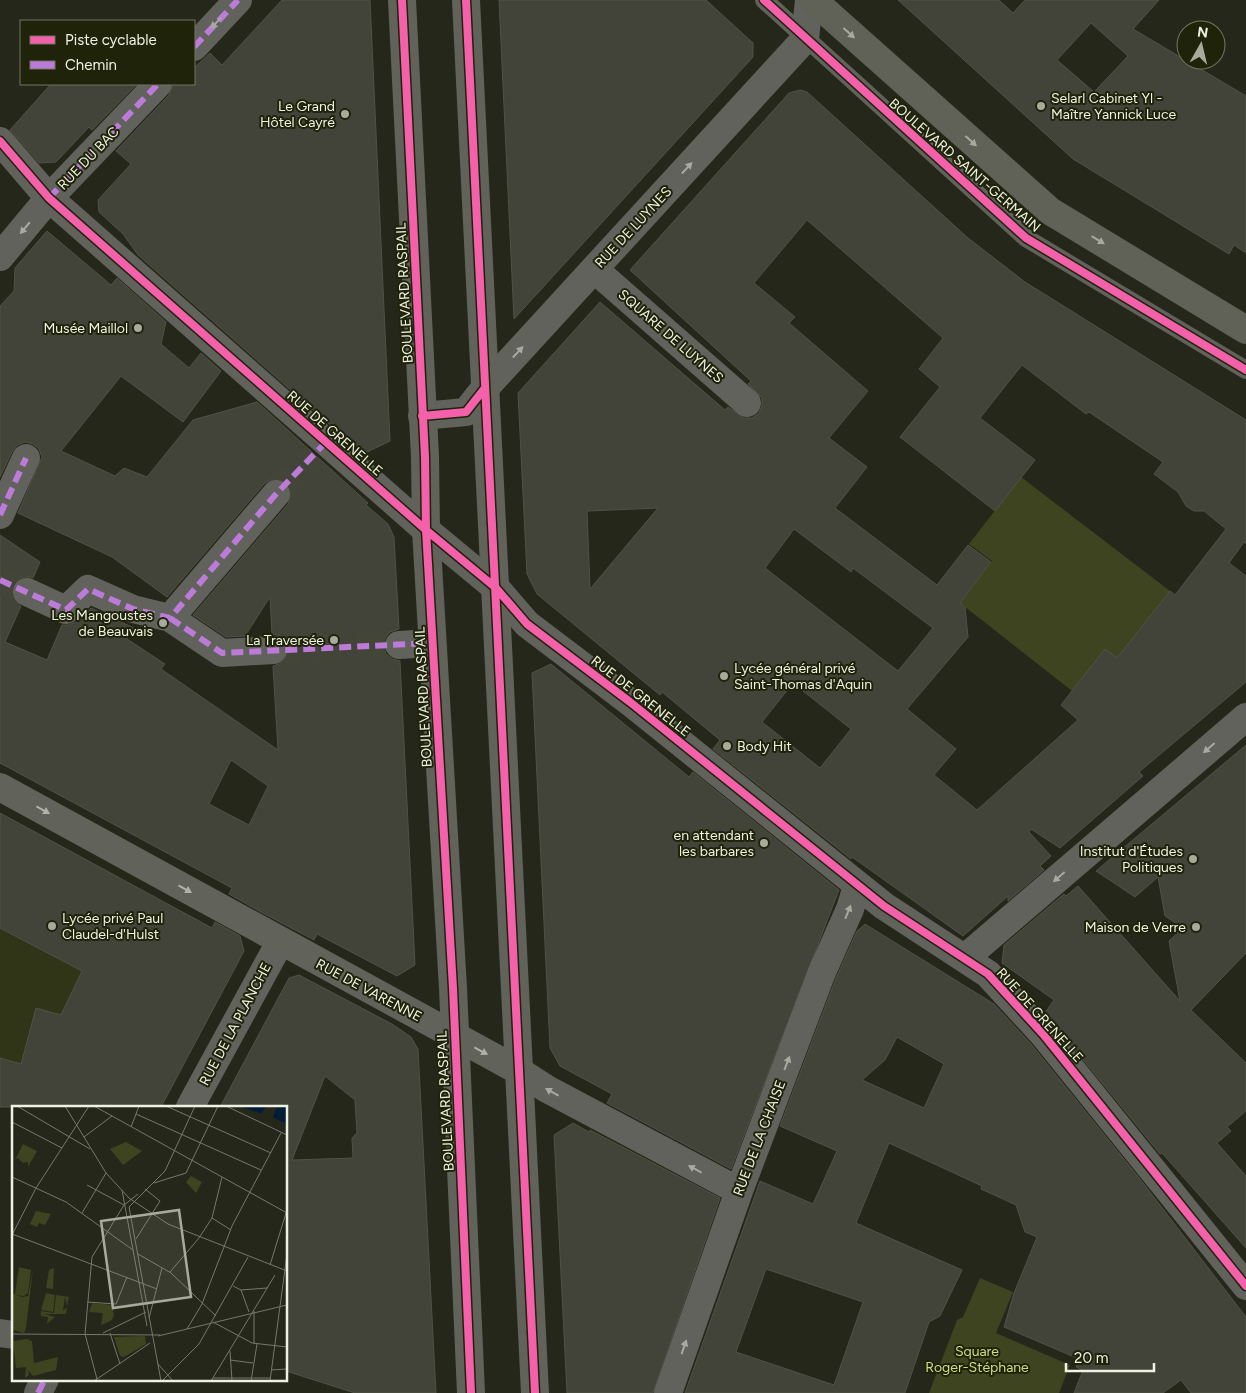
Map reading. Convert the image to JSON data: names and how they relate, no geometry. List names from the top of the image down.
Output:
{
  "streets": {
    "main road": ["BOULEVARD SAINT-GERMAIN", "BOULEVARD RASPAIL", "RUE DE VARENNE"],
    "street": [
      "RUE DU BAC",
      "RUE DE LUYNES",
      "SQUARE DE LUYNES",
      "RUE DE GRENELLE",
      "RUE DE LA PLANCHE",
      "RUE DE LA CHAISE"
    ]
  },
  "crossings": [
    ["RUE DU BAC", "RUE DE GRENELLE"],
    ["BOULEVARD SAINT-GERMAIN", "RUE DE LUYNES"],
    ["RUE DE LUYNES", "BOULEVARD RASPAIL"],
    ["RUE DE LUYNES", "SQUARE DE LUYNES"],
    ["BOULEVARD RASPAIL", "RUE DE GRENELLE"],
    ["BOULEVARD RASPAIL", "RUE DE VARENNE"],
    ["RUE DE GRENELLE", "RUE DE LA CHAISE"],
    ["RUE DE VARENNE", "RUE DE LA PLANCHE"],
    ["RUE DE VARENNE", "RUE DE LA CHAISE"]
  ],
  "one_way": ["RUE DE LUYNES", "RUE DE LA CHAISE"],
  "parks": ["Square Roger-Stéphane"],
  "places": [
    "Selarl Cabinet Yl - Maître Yannick Luce",
    "Le Grand Hôtel Cayré",
    "Musée Maillol",
    "Les Mangoustes de Beauvais",
    "La Traversée",
    "Lycée général privé Saint-Thomas d'Aquin",
    "Body Hit",
    "en attendant les barbares",
    "Institut d'Études Politiques",
    "Lycée privé Paul Claudel-d'Hulst",
    "Maison de Verre"
  ],
  "legend": ["Piste cyclable", "Chemin"],
  "scale_bar": "20 m",
  "north": "top"
}
